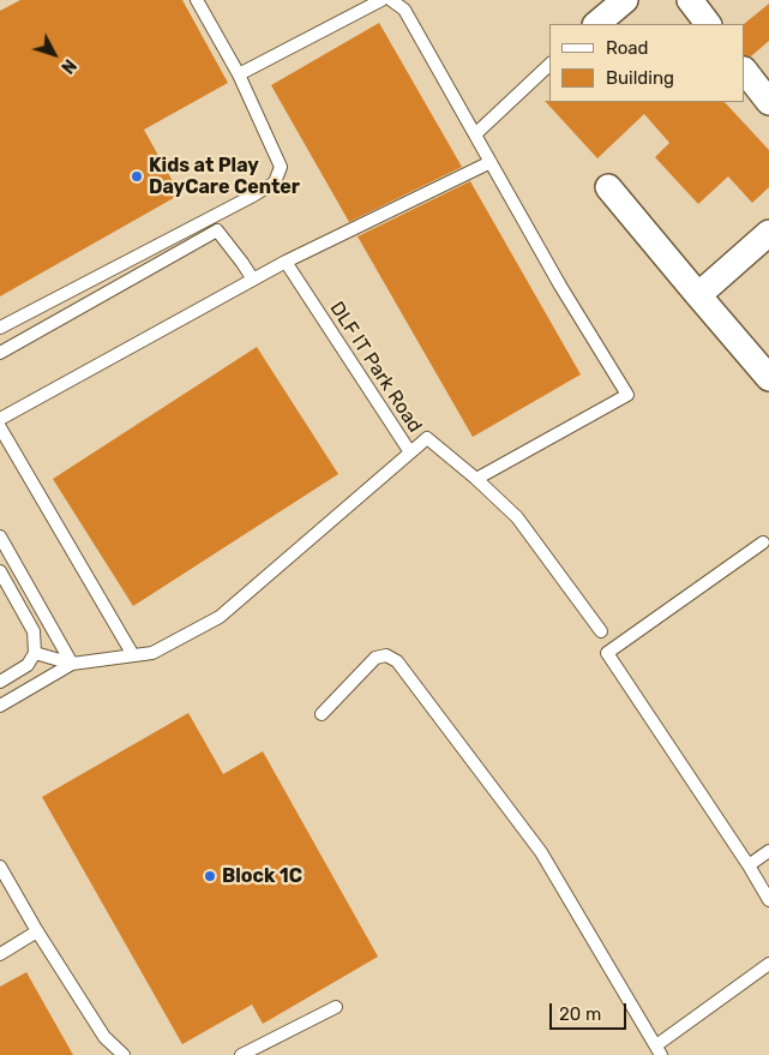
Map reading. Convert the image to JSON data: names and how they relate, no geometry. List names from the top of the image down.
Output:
{
  "streets": {
    "lane": ["DLF IT Park Road"]
  },
  "places": ["Kids at Play DayCare Center", "Block 1C"],
  "legend": ["Road", "Building"],
  "scale_bar": "20 m",
  "north": "bottom right"
}
